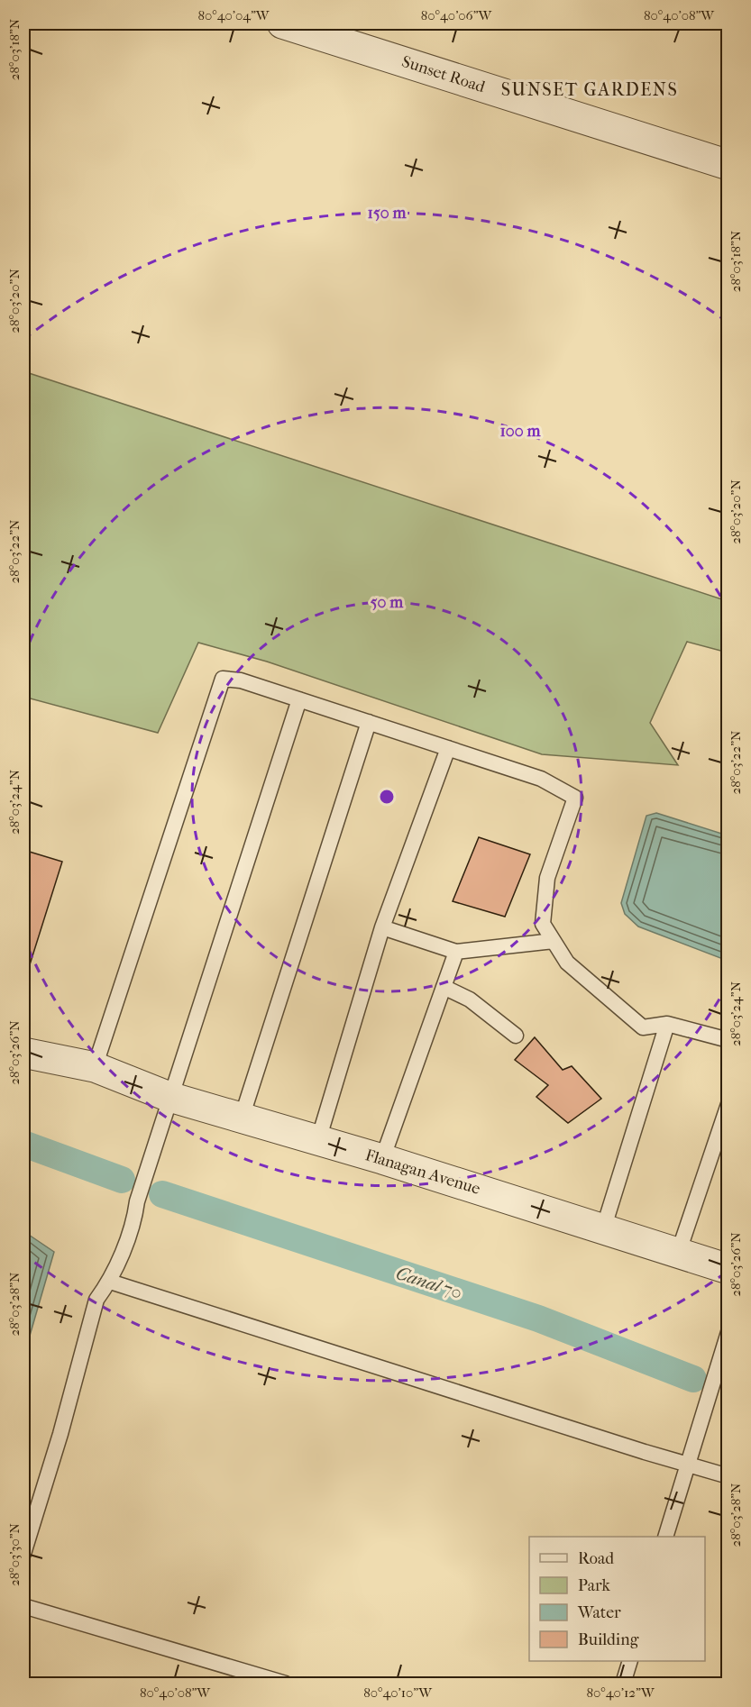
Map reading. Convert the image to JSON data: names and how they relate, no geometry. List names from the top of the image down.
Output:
{
  "streets": {
    "street": ["Sunset Road", "Flanagan Avenue"]
  },
  "districts": ["SUNSET GARDENS"],
  "water": ["Canal 70"],
  "legend": [
    "Road",
    "Park",
    "Water",
    "Building"
  ],
  "coordinates": [
    "80°40'04\"W",
    "80°40'06\"W",
    "80°40'08\"W",
    "28°03'18\"N",
    "28°03'20\"N",
    "28°03'22\"N",
    "28°03'24\"N",
    "28°03'26\"N",
    "28°03'28\"N",
    "28°03'30\"N",
    "80°40'10\"W",
    "80°40'12\"W"
  ],
  "rings": ["150 m", "100 m", "50 m"]
}
